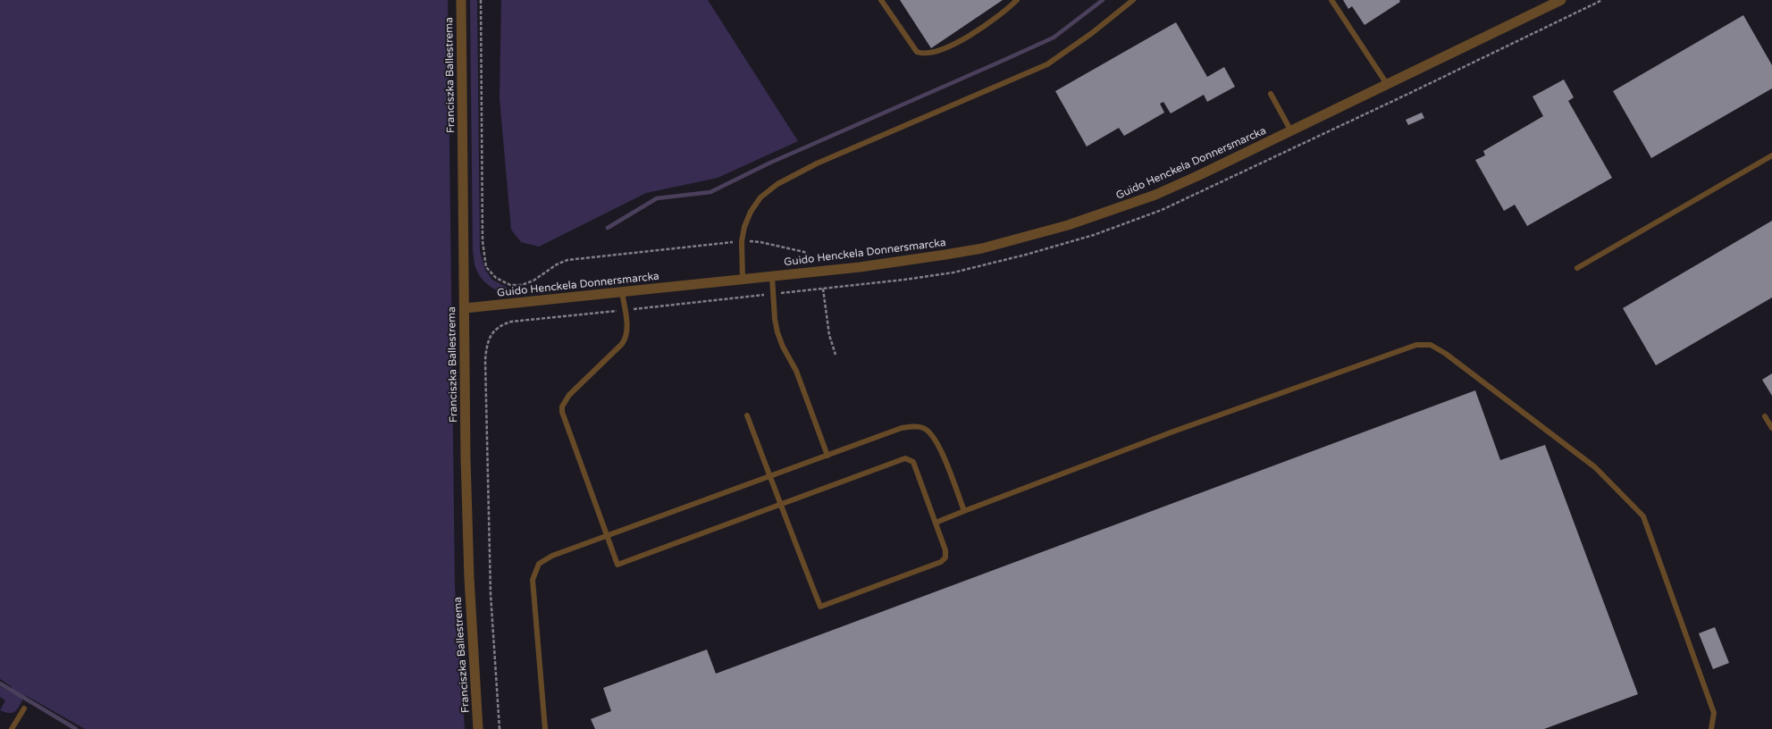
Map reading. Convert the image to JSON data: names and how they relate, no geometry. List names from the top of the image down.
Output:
{
  "streets": {
    "street": ["Franciszka Ballestrema", "Guido Henckela Donnersmarcka"]
  },
  "crossings": [
    ["Franciszka Ballestrema", "Guido Henckela Donnersmarcka"]
  ]
}
